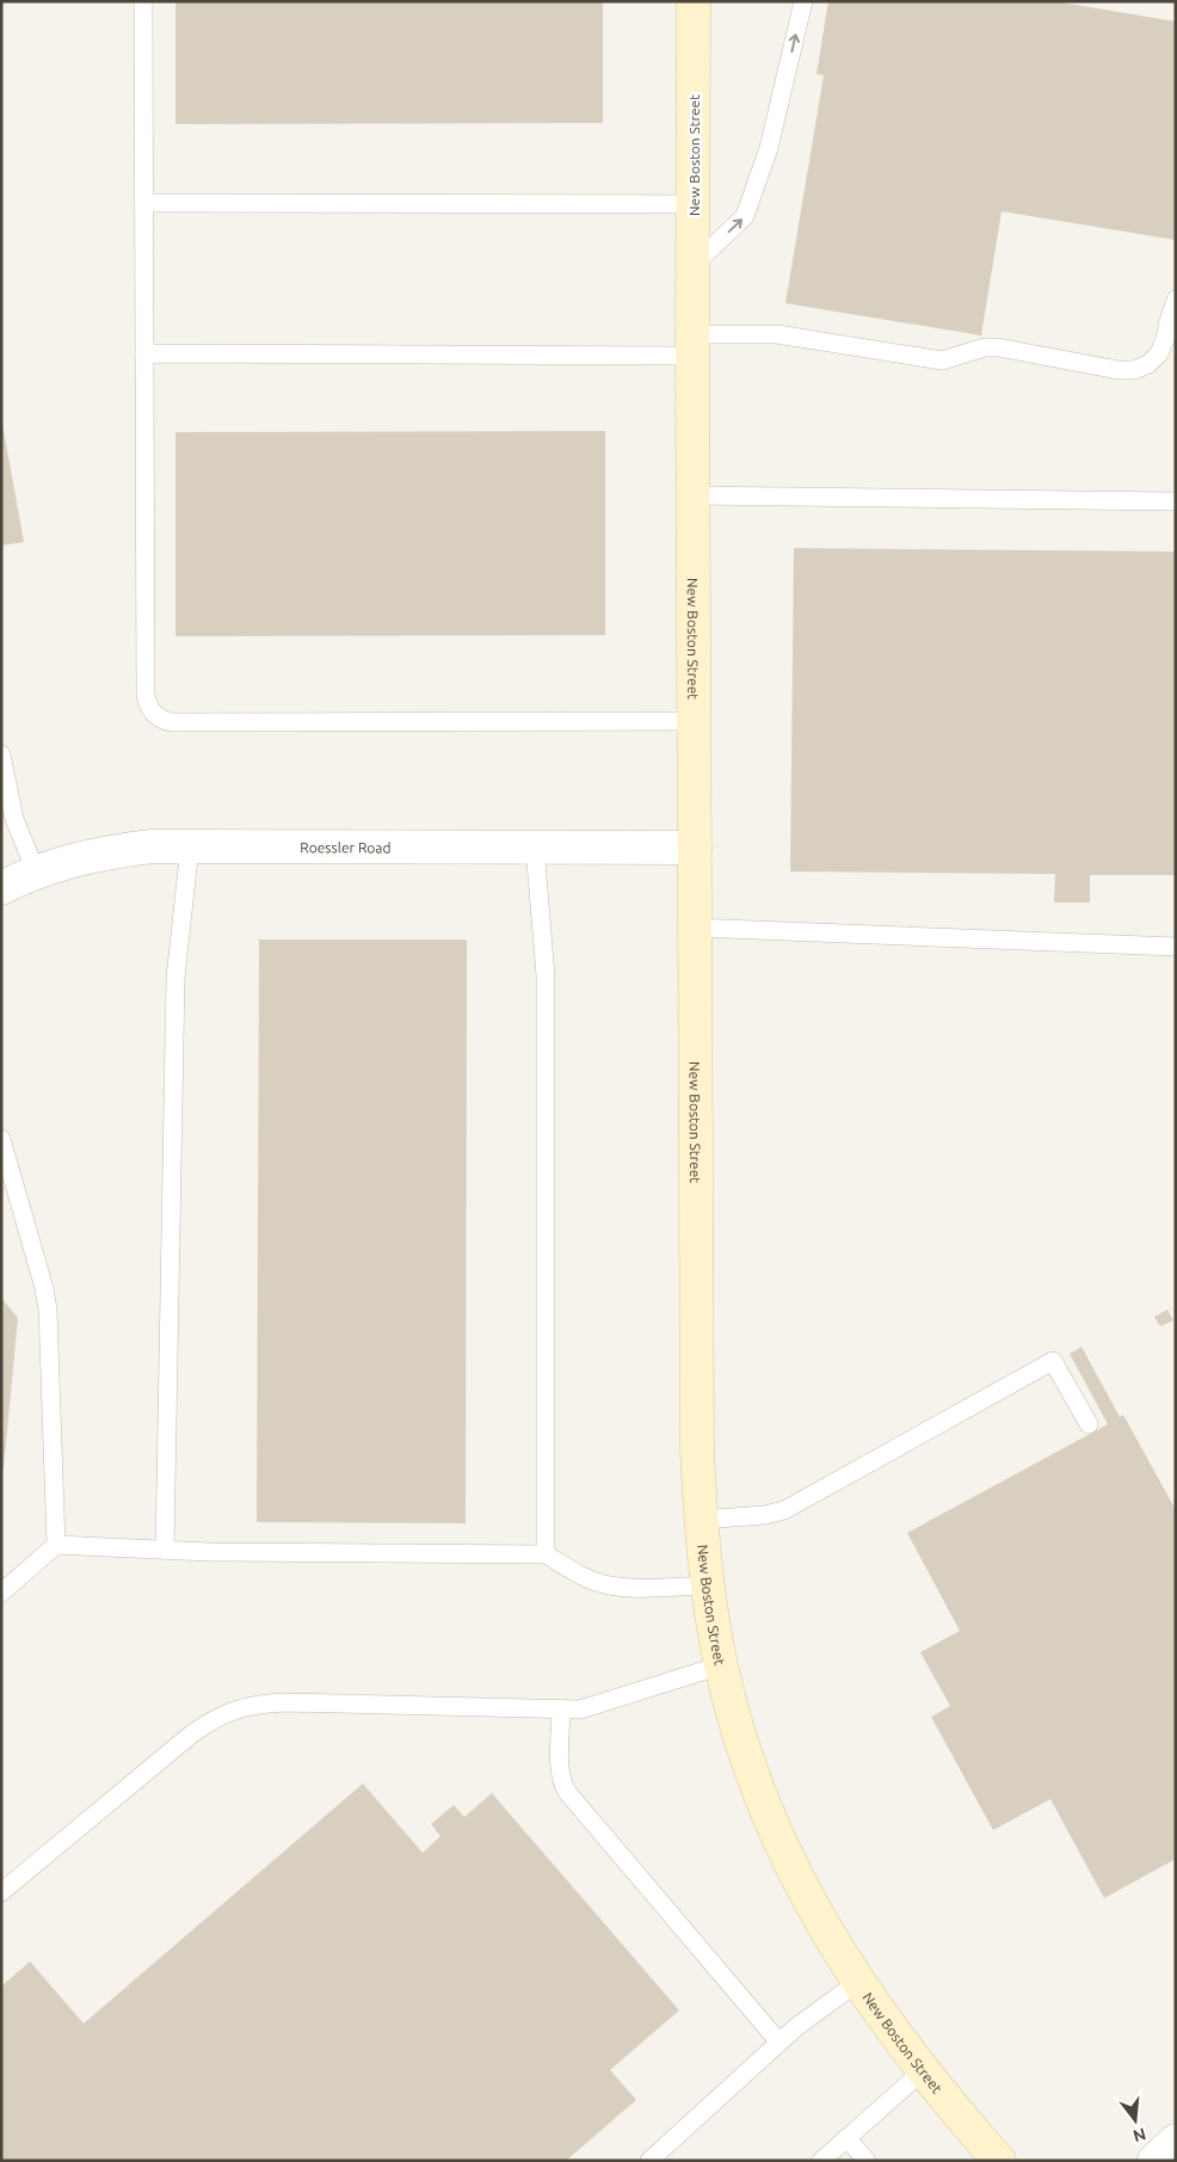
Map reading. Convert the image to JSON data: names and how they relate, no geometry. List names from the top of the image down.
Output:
{
  "streets": {
    "main road": ["New Boston Street"],
    "street": ["Roessler Road"]
  },
  "crossings": [
    ["New Boston Street", "Roessler Road"]
  ],
  "north": "bottom"
}
